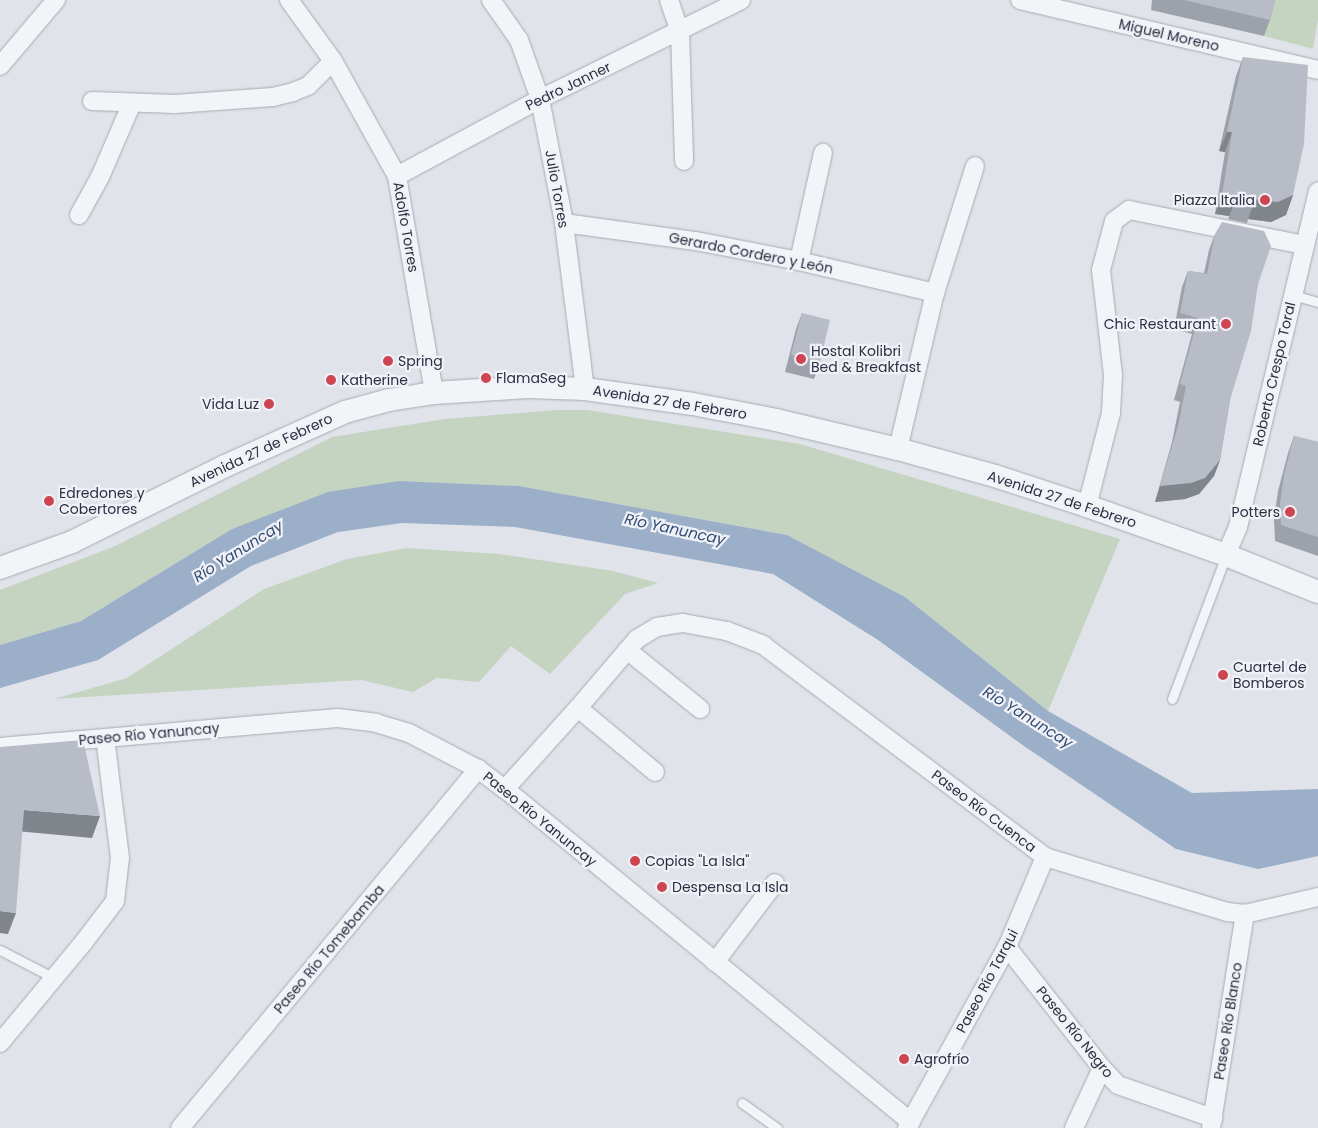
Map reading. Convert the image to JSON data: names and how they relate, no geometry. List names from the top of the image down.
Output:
{
  "streets": {
    "street": [
      "Miguel Moreno",
      "Pedro Janner",
      "Julio Torres",
      "Adolfo Torres",
      "Gerardo Cordero y León",
      "Roberto Crespo Toral",
      "Avenida 27 de Febrero",
      "Paseo Río Yanuncay",
      "Paseo Río Cuenca",
      "Paseo Río Tomebamba",
      "Paseo Río Tarqui",
      "Paseo Río Blanco",
      "Paseo Río Negro"
    ]
  },
  "crossings": [
    ["Pedro Janner", "Julio Torres"],
    ["Pedro Janner", "Adolfo Torres"],
    ["Julio Torres", "Gerardo Cordero y León"],
    ["Julio Torres", "Avenida 27 de Febrero"],
    ["Adolfo Torres", "Avenida 27 de Febrero"],
    ["Roberto Crespo Toral", "Avenida 27 de Febrero"],
    ["Paseo Río Yanuncay", "Paseo Río Tomebamba"],
    ["Paseo Río Yanuncay", "Paseo Río Tarqui"],
    ["Paseo Río Cuenca", "Paseo Río Tarqui"],
    ["Paseo Río Cuenca", "Paseo Río Blanco"],
    ["Paseo Río Tarqui", "Paseo Río Negro"],
    ["Paseo Río Blanco", "Paseo Río Negro"]
  ],
  "water": ["Río Yanuncay"],
  "places": [
    "Piazza Italia",
    "Chic Restaurant",
    "Hostal Kolibri Bed & Breakfast",
    "Spring",
    "FlamaSeg",
    "Katherine",
    "Vida Luz",
    "Edredones y Cobertores",
    "Potters",
    "Cuartel de Bomberos",
    "Copias \"La Isla\"",
    "Despensa La Isla",
    "Agrofrío"
  ]
}
